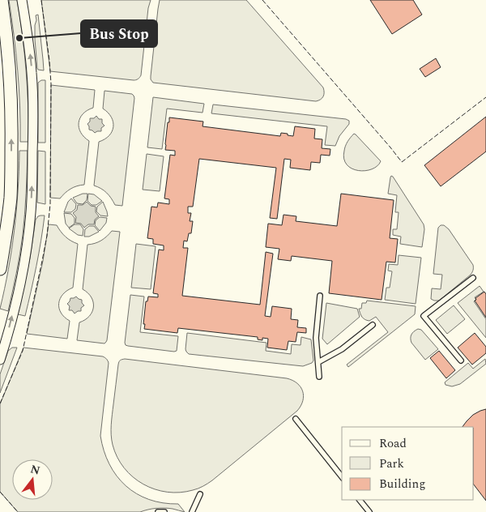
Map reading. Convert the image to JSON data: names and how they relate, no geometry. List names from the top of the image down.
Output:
{
  "places": ["Bus Stop"],
  "legend": ["Road", "Park", "Building"],
  "north": "top"
}
